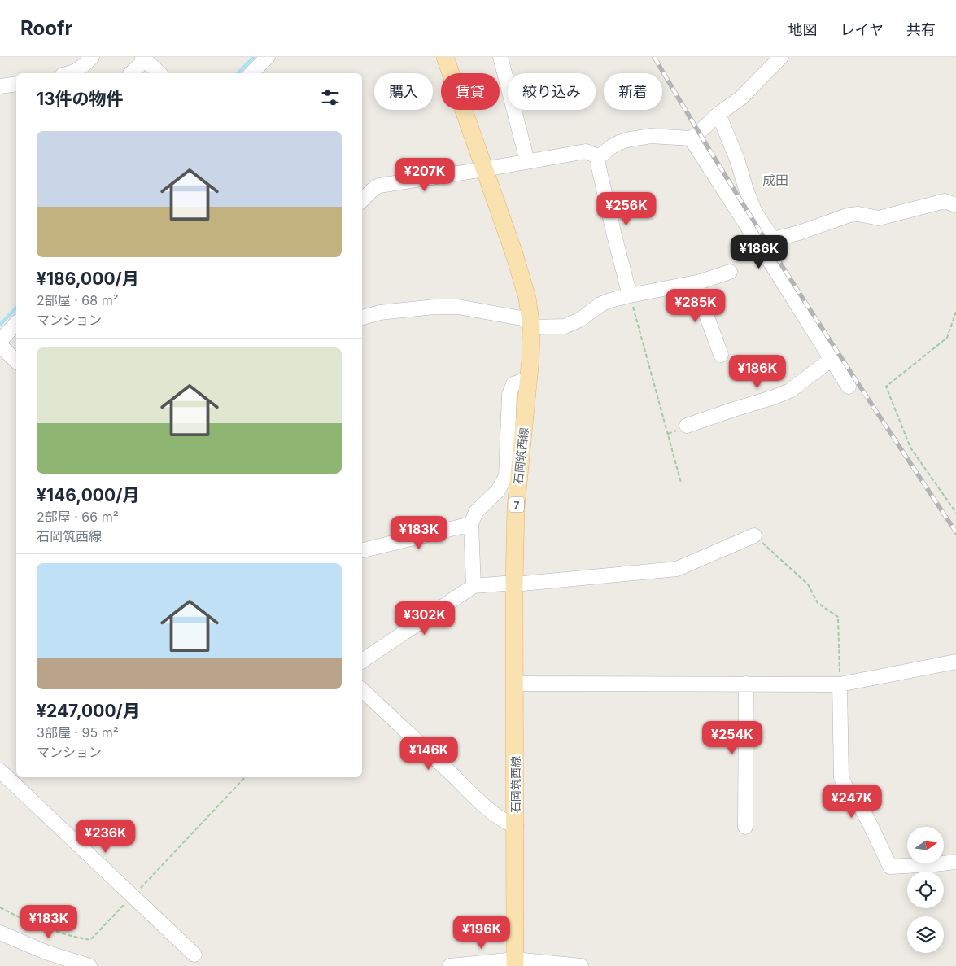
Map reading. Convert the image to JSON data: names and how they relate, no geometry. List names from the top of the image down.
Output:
{
  "streets": {
    "main road": ["石岡筑西線", "7"]
  },
  "districts": ["成田"],
  "north": "right",
  "page": {
    "header": "Roofr",
    "nav": ["地図", "レイヤ", "共有"],
    "chip": [
      "購入",
      "賃貸",
      "絞り込み",
      "新着"
    ],
    "heading": "13件の物件",
    "list": [
      {
        "name": "¥186,000/月",
        "note": "2部屋 · 68 m² · マンション"
      },
      {
        "name": "¥146,000/月",
        "note": "2部屋 · 66 m² · 石岡筑西線"
      },
      {
        "name": "¥247,000/月",
        "note": "3部屋 · 95 m² · マンション"
      }
    ],
    "price": [
      "¥207K",
      "¥256K",
      "¥186K",
      "¥285K",
      "¥186K",
      "¥183K",
      "¥302K",
      "¥254K",
      "¥146K",
      "¥247K",
      "¥236K",
      "¥183K",
      "¥196K"
    ]
  }
}
